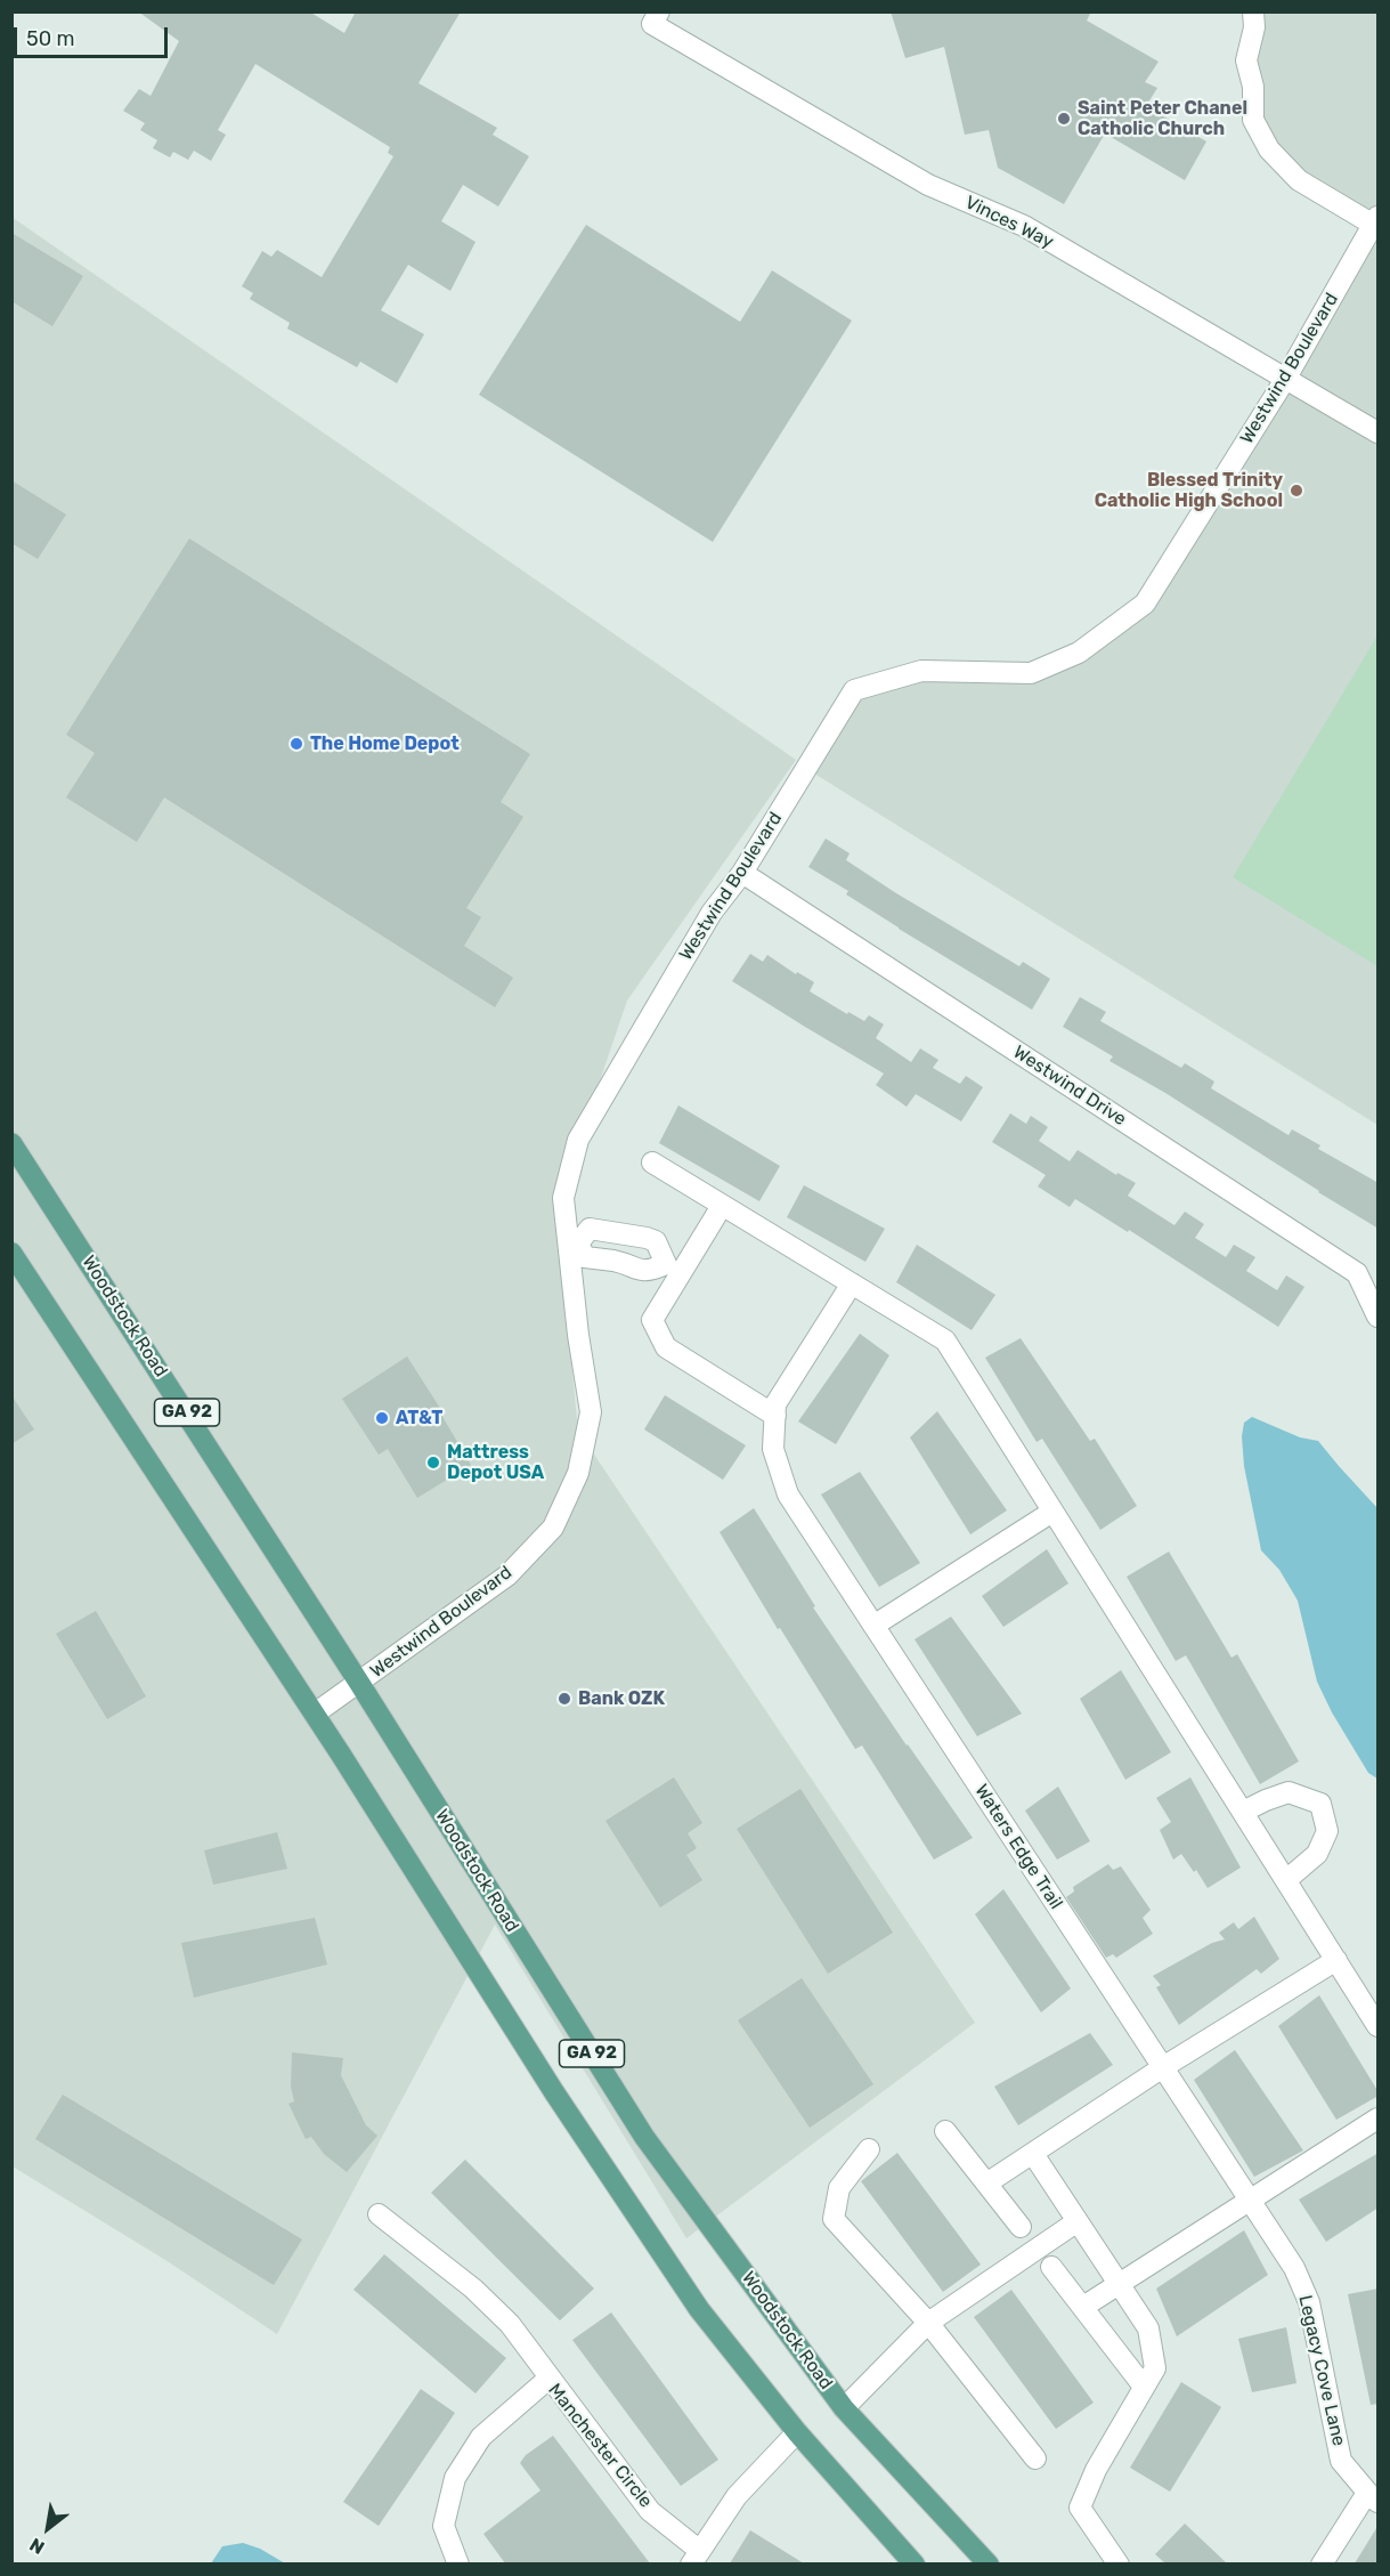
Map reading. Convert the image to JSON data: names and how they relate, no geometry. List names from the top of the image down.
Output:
{
  "streets": {
    "main road": ["Woodstock Road", "GA 92"],
    "street": [
      "Vinces Way",
      "Westwind Boulevard",
      "Westwind Drive",
      "Waters Edge Trail",
      "Legacy Cove Lane",
      "Manchester Circle"
    ]
  },
  "crossings": [
    ["Vinces Way", "Westwind Boulevard"],
    ["Westwind Boulevard", "Westwind Drive"],
    ["Westwind Boulevard", "Woodstock Road"],
    ["Westwind Boulevard", "GA 92"],
    ["GA 92", "Manchester Circle"],
    ["Waters Edge Trail", "Legacy Cove Lane"]
  ],
  "places": [
    "Saint Peter Chanel Catholic Church",
    "Blessed Trinity Catholic High School",
    "The Home Depot",
    "AT&T",
    "Mattress Depot USA",
    "Bank OZK"
  ],
  "scale_bar": "50 m",
  "north": "bottom left"
}
